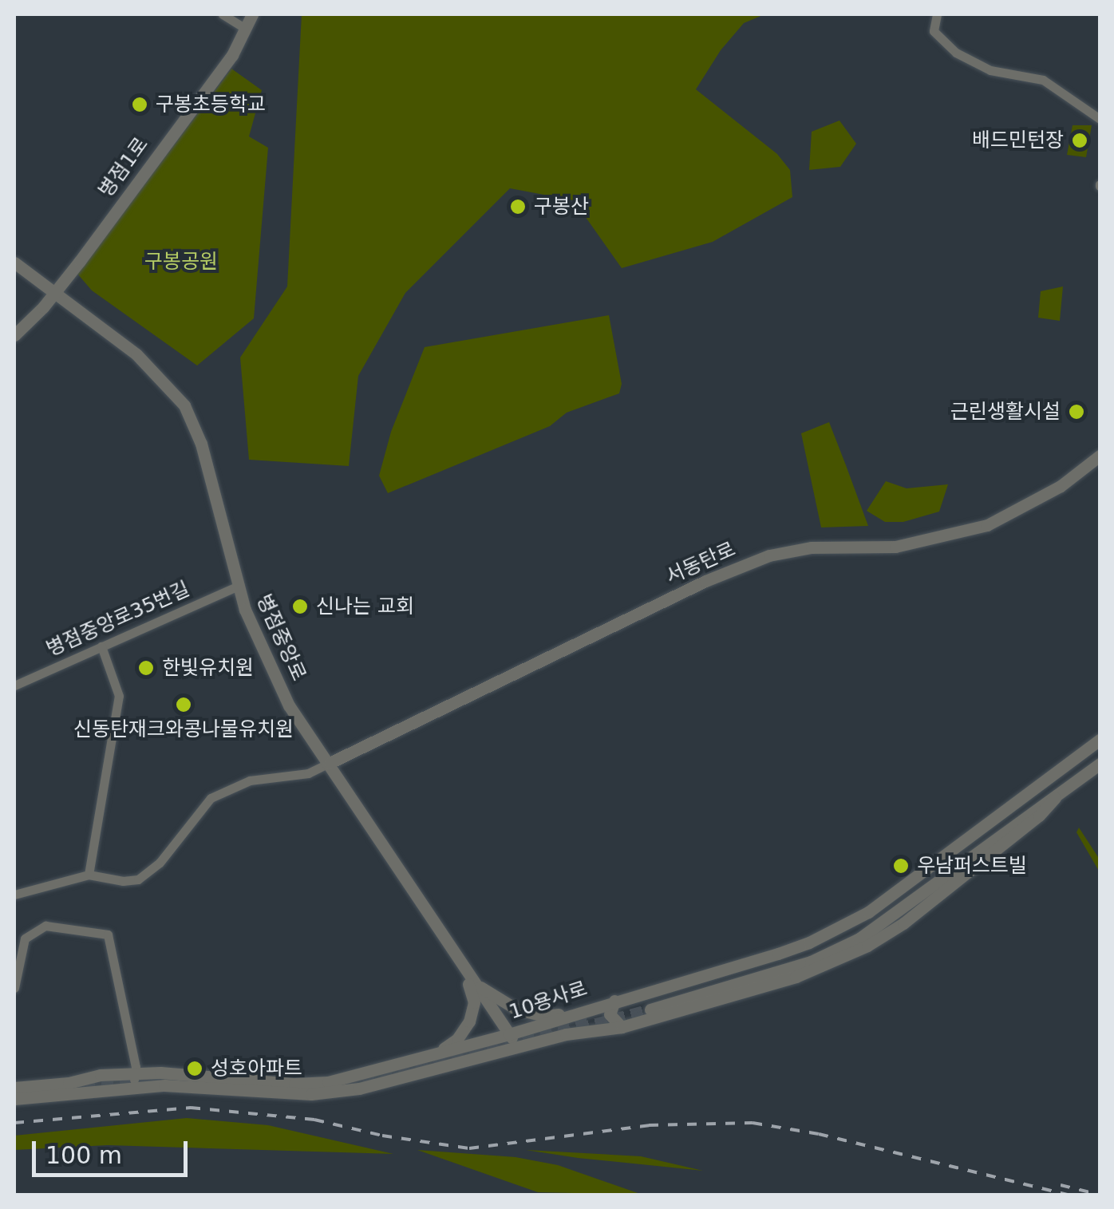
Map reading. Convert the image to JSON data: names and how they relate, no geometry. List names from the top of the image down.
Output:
{
  "streets": {
    "street": [
      "병점1로",
      "서동탄로",
      "병점중앙로35번길",
      "병점중앙로",
      "10용사로"
    ]
  },
  "crossings": [
    ["병점1로", "병점중앙로"],
    ["서동탄로", "병점중앙로"],
    ["병점중앙로35번길", "병점중앙로"],
    ["병점중앙로", "10용사로"]
  ],
  "parks": ["구봉공원"],
  "places": [
    "구봉초등학교",
    "배드민턴장",
    "구봉산",
    "근린생활시설",
    "신나는 교회",
    "한빛유치원",
    "신동탄재크와콩나물유치원",
    "우남퍼스트빌",
    "성호아파트"
  ],
  "scale_bar": "100 m"
}
